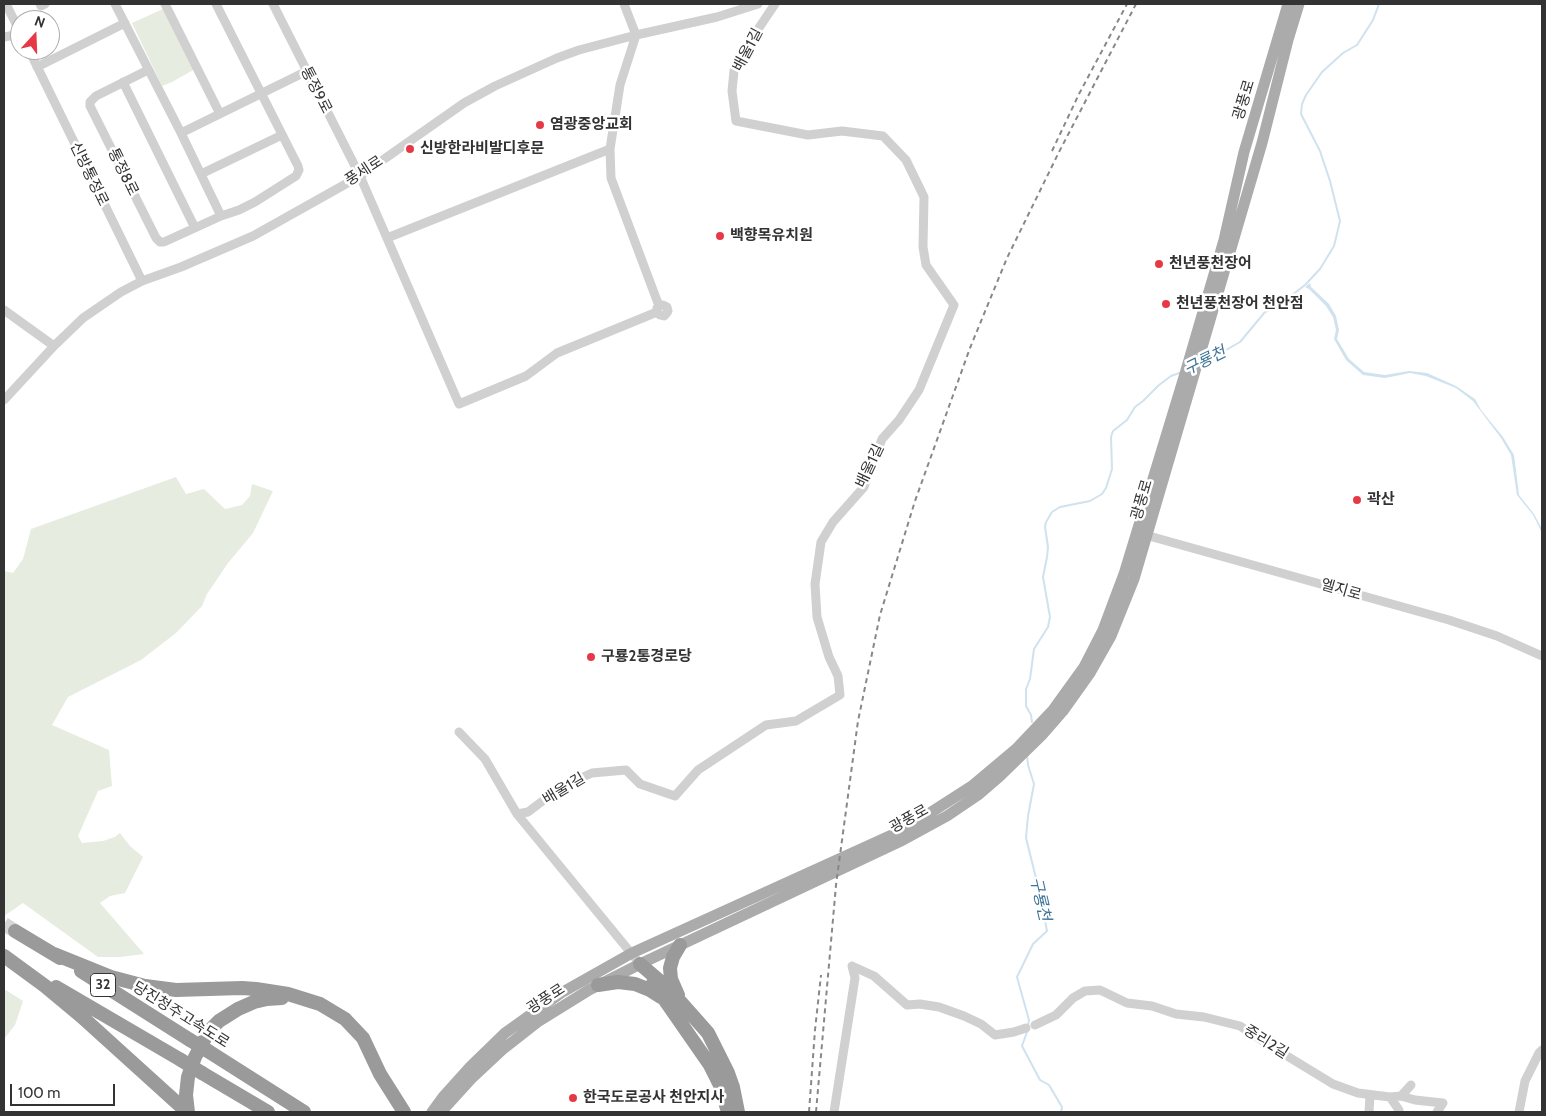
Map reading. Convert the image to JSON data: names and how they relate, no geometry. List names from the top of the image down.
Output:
{
  "streets": {
    "highway": ["32", "당진청주고속도로"],
    "main road": ["광풍로"],
    "street": [
      "배울1길",
      "통정9로",
      "풍세로",
      "통정8로",
      "신방통정로",
      "엘지로",
      "중리2길"
    ]
  },
  "crossings": [
    ["통정9로", "풍세로"],
    ["광풍로", "엘지로"],
    ["풍세로", "신방통정로"]
  ],
  "water": ["구룡천"],
  "places": [
    "염광중앙교회",
    "신방한라비발디후문",
    "백향목유치원",
    "천년풍천장어",
    "천년풍천장어 천안점",
    "곽산",
    "구룡2통경로당",
    "한국도로공사 천안지사"
  ],
  "scale_bar": "100 m",
  "north": "top"
}
